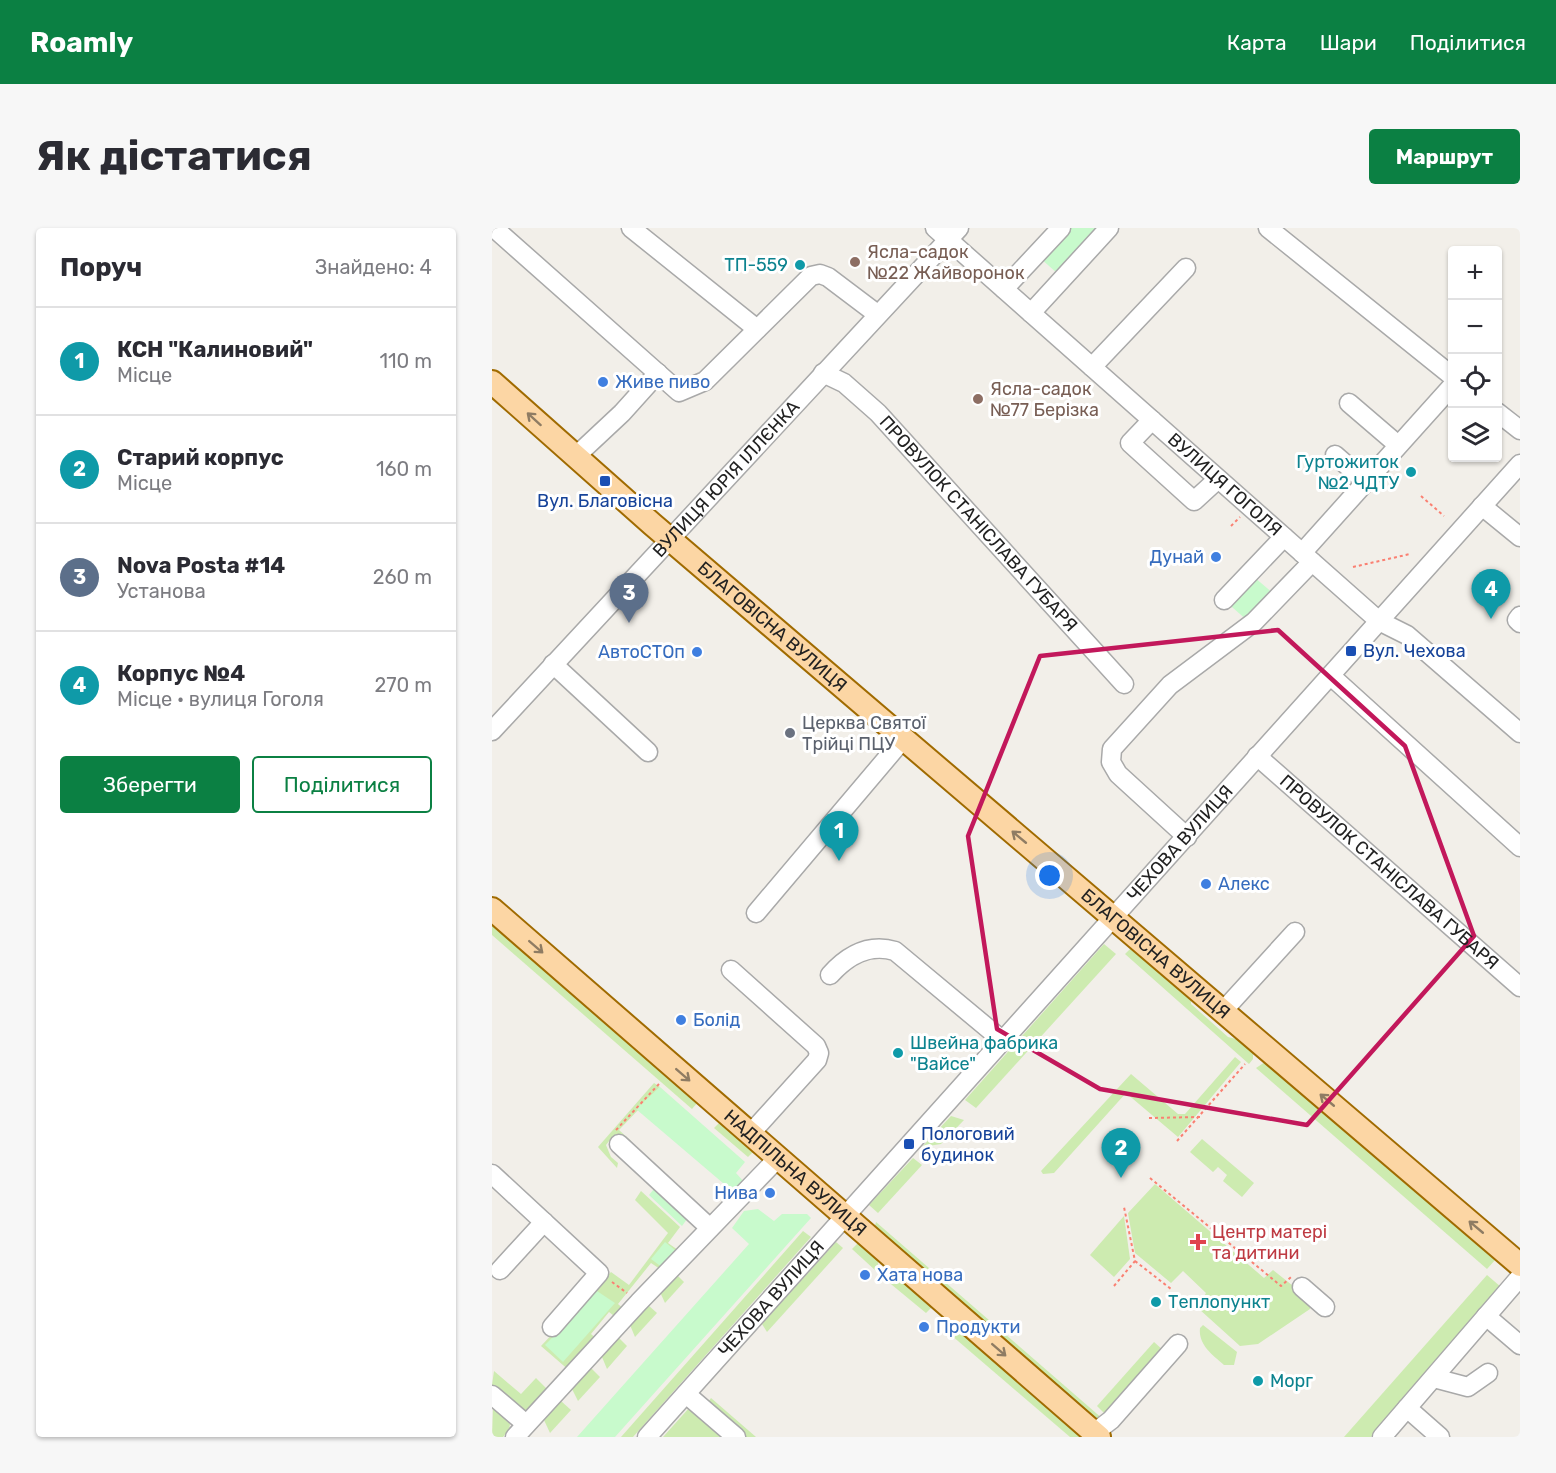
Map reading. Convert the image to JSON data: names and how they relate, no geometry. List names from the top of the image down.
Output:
{
  "streets": {
    "main road": ["БЛАГОВІСНА ВУЛИЦЯ", "НАДПІЛЬНА ВУЛИЦЯ"],
    "street": [
      "ВУЛИЦЯ ЮРІЯ ІЛЛЄНКА",
      "ВУЛИЦЯ ГОГОЛЯ",
      "ПРОВУЛОК СТАНІСЛАВА ГУБАРЯ",
      "ЧЕХОВА ВУЛИЦЯ"
    ]
  },
  "crossings": [
    ["ВУЛИЦЯ ЮРІЯ ІЛЛЄНКА", "ВУЛИЦЯ ГОГОЛЯ"],
    ["ВУЛИЦЯ ЮРІЯ ІЛЛЄНКА", "ПРОВУЛОК СТАНІСЛАВА ГУБАРЯ"],
    ["ВУЛИЦЯ ЮРІЯ ІЛЛЄНКА", "БЛАГОВІСНА ВУЛИЦЯ"],
    ["ВУЛИЦЯ ГОГОЛЯ", "ЧЕХОВА ВУЛИЦЯ"],
    ["ПРОВУЛОК СТАНІСЛАВА ГУБАРЯ", "ЧЕХОВА ВУЛИЦЯ"],
    ["БЛАГОВІСНА ВУЛИЦЯ", "ЧЕХОВА ВУЛИЦЯ"],
    ["ЧЕХОВА ВУЛИЦЯ", "НАДПІЛЬНА ВУЛИЦЯ"]
  ],
  "one_way": ["БЛАГОВІСНА ВУЛИЦЯ", "НАДПІЛЬНА ВУЛИЦЯ"],
  "places": {
    "other": [
      "Ясла-садок №22 Жайворонок",
      "ТП-559",
      "Живе пиво",
      "Ясла-садок №77 Берізка",
      "Гуртожиток №2 ЧДТУ",
      "Дунай",
      "АвтоСТОп",
      "Церква Святої Трійці ПЦУ",
      "Алекс",
      "Болід",
      "Швейна фабрика \"Вайсе\"",
      "Нива",
      "Хата нова",
      "Теплопункт",
      "Продукти",
      "Морг"
    ],
    "transit": ["Вул. Благовісна", "Вул. Чехова", "Пологовий будинок"],
    "health": ["Центр матері та дитини"]
  },
  "page": {
    "header": "Roamly",
    "nav": ["Карта", "Шари", "Поділитися"],
    "buttons": [
      "Маршрут",
      ["Зберегти", "Поділитися"]
    ],
    "title": "Як дістатися",
    "heading": ["Поруч", "Знайдено: 4"],
    "map_buttons": ["+", "−"],
    "list": [
      {
        "mark": "1",
        "name": "КСН \"Калиновий\"",
        "note": "Місце",
        "value": "110 m"
      },
      {
        "mark": "2",
        "name": "Старий корпус",
        "note": "Місце",
        "value": "160 m"
      },
      {
        "mark": "3",
        "name": "Nova Posta #14",
        "note": "Установа",
        "value": "260 m"
      },
      {
        "mark": "4",
        "name": "Корпус №4",
        "note": "Місце · вулиця Гоголя",
        "value": "270 m"
      }
    ],
    "pins": [
      "4",
      "3",
      "1",
      "2"
    ]
  }
}
